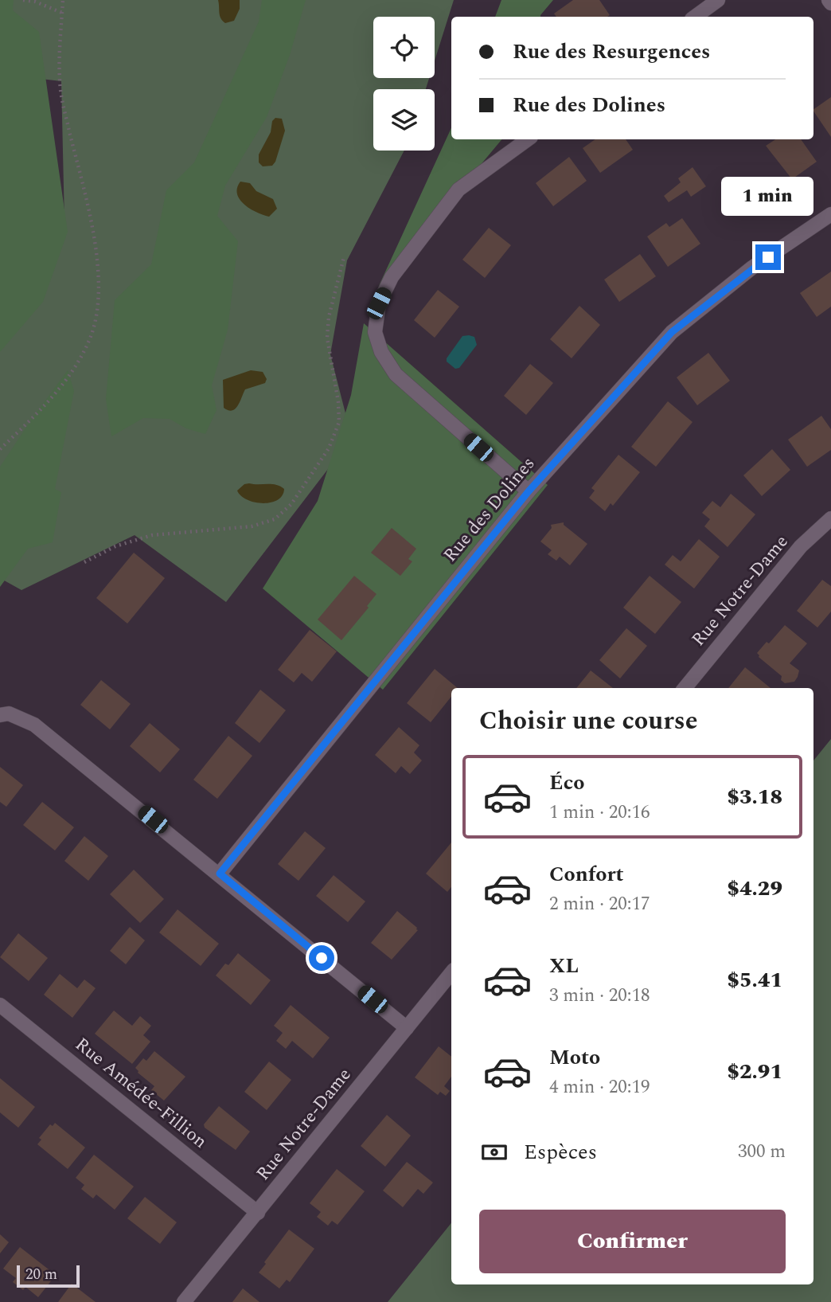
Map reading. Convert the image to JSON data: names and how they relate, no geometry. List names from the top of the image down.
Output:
{
  "streets": {
    "street": ["Rue des Dolines", "Rue Notre-Dame", "Rue Amédée-Fillion"]
  },
  "crossings": [
    ["Rue Notre-Dame", "Rue Amédée-Fillion"]
  ],
  "scale_bar": "20 m",
  "page": {
    "banner": ["Rue des Resurgences", "Rue des Dolines"],
    "bubble": "1 min",
    "heading": "Choisir une course",
    "list": [
      {
        "name": "Éco",
        "note": "1 min · 20:16",
        "value": "$3.18"
      },
      {
        "name": "Confort",
        "note": "2 min · 20:17",
        "value": "$4.29"
      },
      {
        "name": "XL",
        "note": "3 min · 20:18",
        "value": "$5.41"
      },
      {
        "name": "Moto",
        "note": "4 min · 20:19",
        "value": "$2.91"
      }
    ],
    "pay": ["Espèces", "300 m"],
    "buttons": "Confirmer",
    "scale": "20 m"
  }
}
